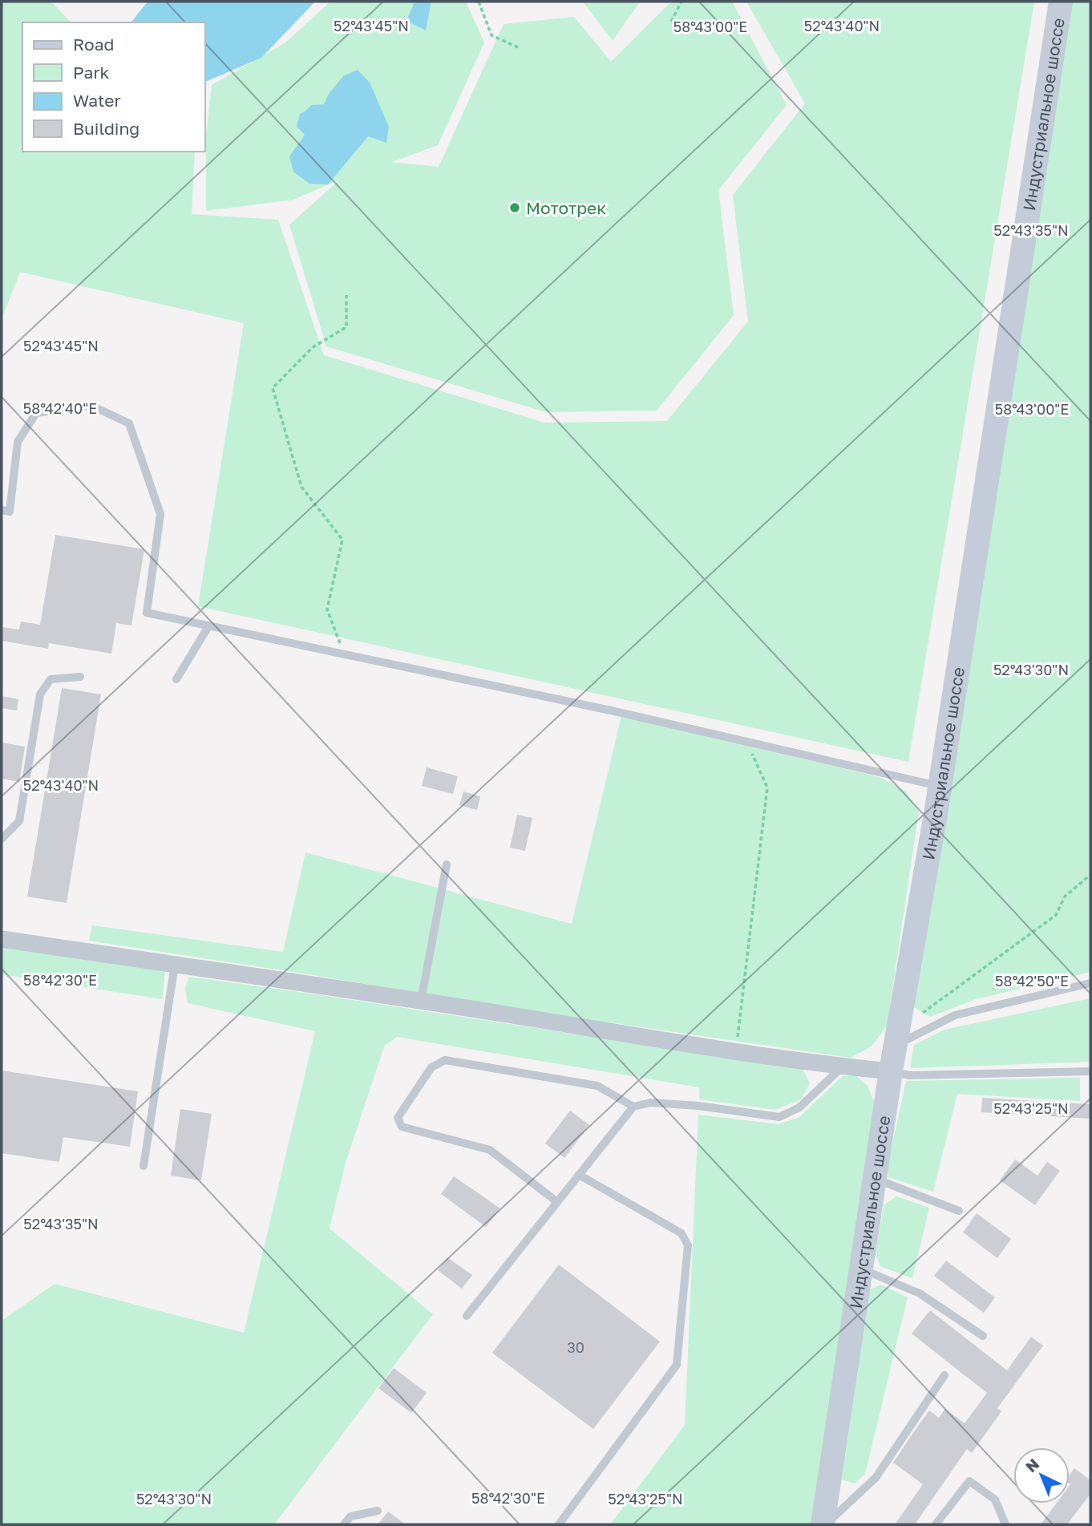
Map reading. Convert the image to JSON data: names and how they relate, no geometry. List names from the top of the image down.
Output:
{
  "streets": {
    "main road": ["Индустриальное шоссе"]
  },
  "places": ["Мототрек"],
  "house_numbers": ["30"],
  "legend": [
    "Road",
    "Park",
    "Water",
    "Building"
  ],
  "north": "top left",
  "coordinates": [
    "52°43'40\"N",
    "52°43'45\"N",
    "58°43'00\"E",
    "52°43'35\"N",
    "58°42'40\"E",
    "52°43'30\"N",
    "58°42'30\"E",
    "58°42'50\"E",
    "52°43'25\"N"
  ]
}
